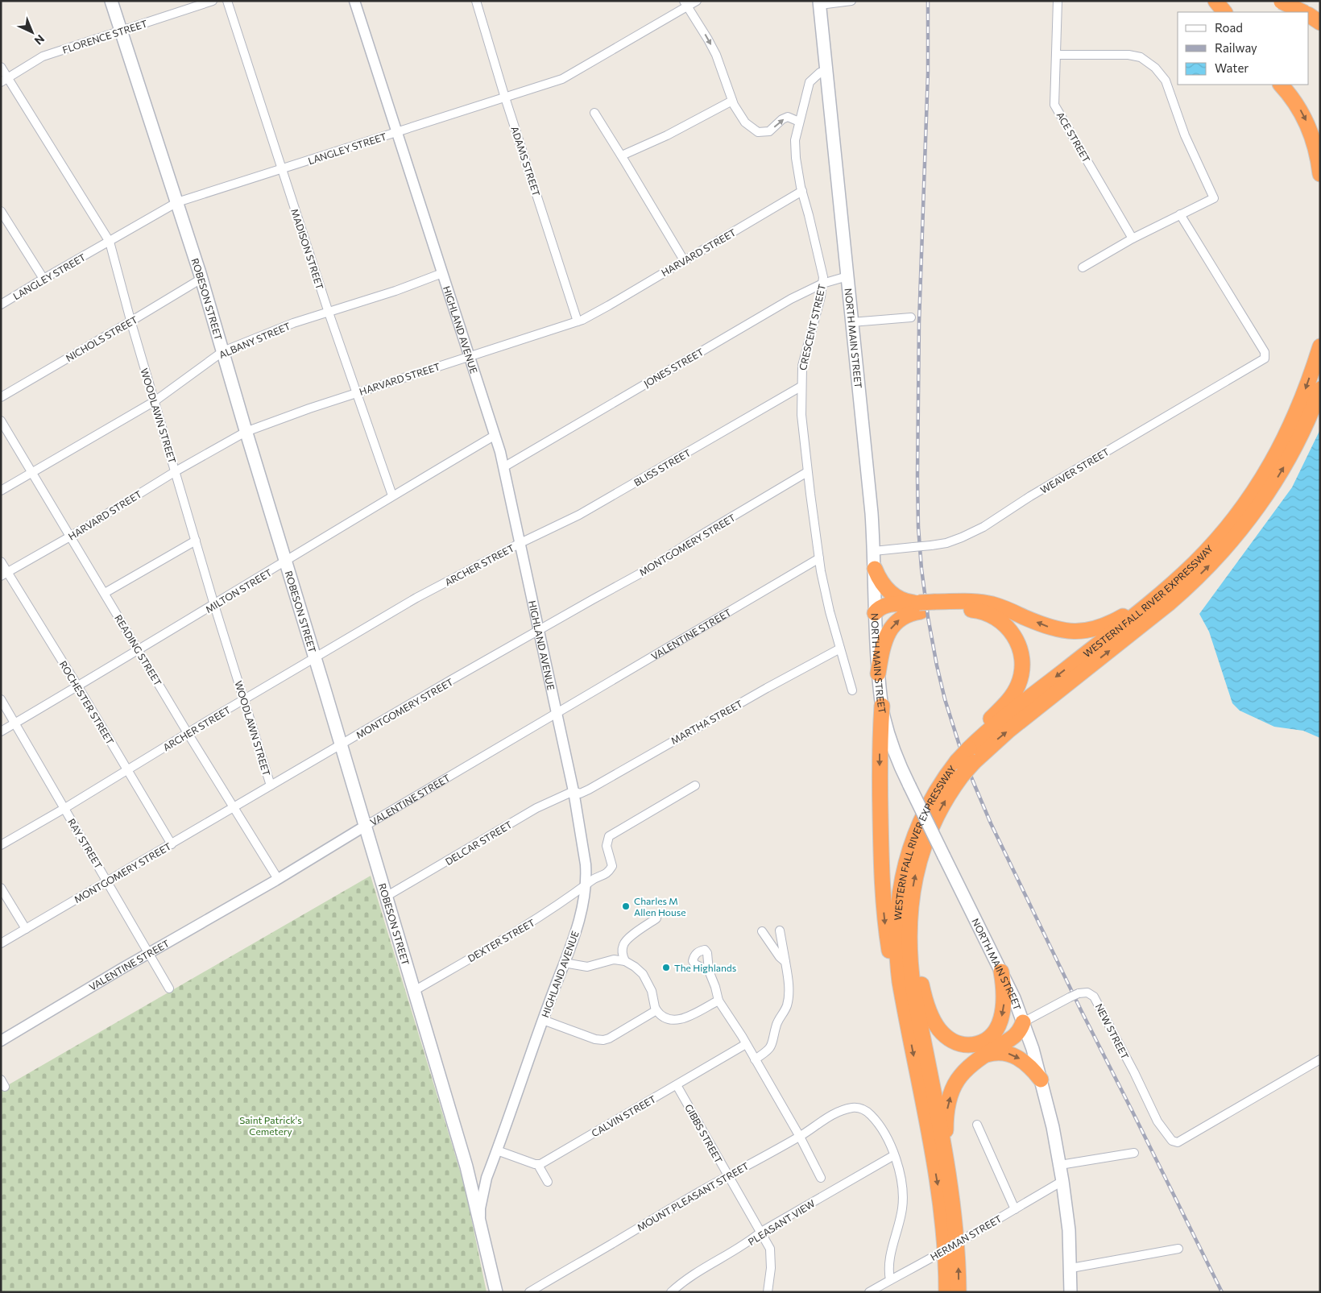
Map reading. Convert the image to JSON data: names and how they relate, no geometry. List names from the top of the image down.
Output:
{
  "streets": {
    "highway": ["WESTERN FALL RIVER EXPRESSWAY"],
    "main road": ["ROBESON STREET", "HIGHLAND AVENUE", "NORTH MAIN STREET"],
    "street": [
      "FLORENCE STREET",
      "ACE STREET",
      "LANGLEY STREET",
      "ADAMS STREET",
      "MADISON STREET",
      "HARVARD STREET",
      "CRESCENT STREET",
      "NICHOLS STREET",
      "ALBANY STREET",
      "JONES STREET",
      "WOODLAWN STREET",
      "BLISS STREET",
      "WEAVER STREET",
      "MONTGOMERY STREET",
      "ARCHER STREET",
      "MILTON STREET",
      "VALENTINE STREET",
      "READING STREET",
      "ROCHESTER STREET",
      "MARTHA STREET",
      "DELCAR STREET",
      "RAY STREET",
      "DEXTER STREET",
      "NEW STREET",
      "CALVIN STREET",
      "GIBBS STREET",
      "MOUNT PLEASANT STREET",
      "PLEASANT VIEW",
      "HERMAN STREET"
    ]
  },
  "crossings": [
    ["FLORENCE STREET", "ROBESON STREET"],
    ["FLORENCE STREET", "WOODLAWN STREET"],
    ["LANGLEY STREET", "ADAMS STREET"],
    ["LANGLEY STREET", "MADISON STREET"],
    ["LANGLEY STREET", "ROBESON STREET"],
    ["LANGLEY STREET", "HIGHLAND AVENUE"],
    ["LANGLEY STREET", "WOODLAWN STREET"],
    ["ADAMS STREET", "HARVARD STREET"],
    ["MADISON STREET", "HARVARD STREET"],
    ["MADISON STREET", "ALBANY STREET"],
    ["MADISON STREET", "MILTON STREET"],
    ["HARVARD STREET", "ROBESON STREET"],
    ["HARVARD STREET", "CRESCENT STREET"],
    ["HARVARD STREET", "HIGHLAND AVENUE"],
    ["HARVARD STREET", "WOODLAWN STREET"],
    ["HARVARD STREET", "READING STREET"],
    ["HARVARD STREET", "ROCHESTER STREET"],
    ["ROBESON STREET", "HIGHLAND AVENUE"],
    ["ROBESON STREET", "NICHOLS STREET"],
    ["ROBESON STREET", "ALBANY STREET"],
    ["ROBESON STREET", "MONTGOMERY STREET"],
    ["ROBESON STREET", "ARCHER STREET"],
    ["ROBESON STREET", "MILTON STREET"],
    ["ROBESON STREET", "VALENTINE STREET"],
    ["ROBESON STREET", "DELCAR STREET"],
    ["ROBESON STREET", "DEXTER STREET"],
    ["CRESCENT STREET", "NORTH MAIN STREET"],
    ["CRESCENT STREET", "JONES STREET"],
    ["CRESCENT STREET", "BLISS STREET"],
    ["CRESCENT STREET", "MONTGOMERY STREET"],
    ["CRESCENT STREET", "VALENTINE STREET"],
    ["CRESCENT STREET", "MARTHA STREET"],
    ["HIGHLAND AVENUE", "ALBANY STREET"],
    ["HIGHLAND AVENUE", "JONES STREET"],
    ["HIGHLAND AVENUE", "BLISS STREET"],
    ["HIGHLAND AVENUE", "MONTGOMERY STREET"],
    ["HIGHLAND AVENUE", "ARCHER STREET"],
    ["HIGHLAND AVENUE", "MILTON STREET"],
    ["HIGHLAND AVENUE", "VALENTINE STREET"],
    ["HIGHLAND AVENUE", "MARTHA STREET"],
    ["HIGHLAND AVENUE", "DELCAR STREET"],
    ["HIGHLAND AVENUE", "DEXTER STREET"],
    ["NICHOLS STREET", "WOODLAWN STREET"],
    ["NORTH MAIN STREET", "JONES STREET"],
    ["NORTH MAIN STREET", "WEAVER STREET"],
    ["NORTH MAIN STREET", "NEW STREET"],
    ["NORTH MAIN STREET", "HERMAN STREET"],
    ["ALBANY STREET", "WOODLAWN STREET"],
    ["ALBANY STREET", "READING STREET"],
    ["WOODLAWN STREET", "MONTGOMERY STREET"],
    ["WOODLAWN STREET", "ARCHER STREET"],
    ["WOODLAWN STREET", "MILTON STREET"],
    ["BLISS STREET", "ARCHER STREET"],
    ["MONTGOMERY STREET", "READING STREET"],
    ["MONTGOMERY STREET", "ROCHESTER STREET"],
    ["MONTGOMERY STREET", "RAY STREET"],
    ["ARCHER STREET", "READING STREET"],
    ["ARCHER STREET", "ROCHESTER STREET"],
    ["ARCHER STREET", "RAY STREET"],
    ["MILTON STREET", "READING STREET"],
    ["MILTON STREET", "ROCHESTER STREET"],
    ["MILTON STREET", "RAY STREET"],
    ["VALENTINE STREET", "READING STREET"],
    ["VALENTINE STREET", "RAY STREET"],
    ["MARTHA STREET", "DELCAR STREET"],
    ["CALVIN STREET", "GIBBS STREET"],
    ["GIBBS STREET", "MOUNT PLEASANT STREET"],
    ["GIBBS STREET", "PLEASANT VIEW"],
    ["MOUNT PLEASANT STREET", "PLEASANT VIEW"]
  ],
  "parks": ["Saint Patrick's Cemetery"],
  "places": ["Charles M Allen House", "The Highlands"],
  "legend": ["Road", "Railway", "Water"],
  "north": "bottom right"
}
